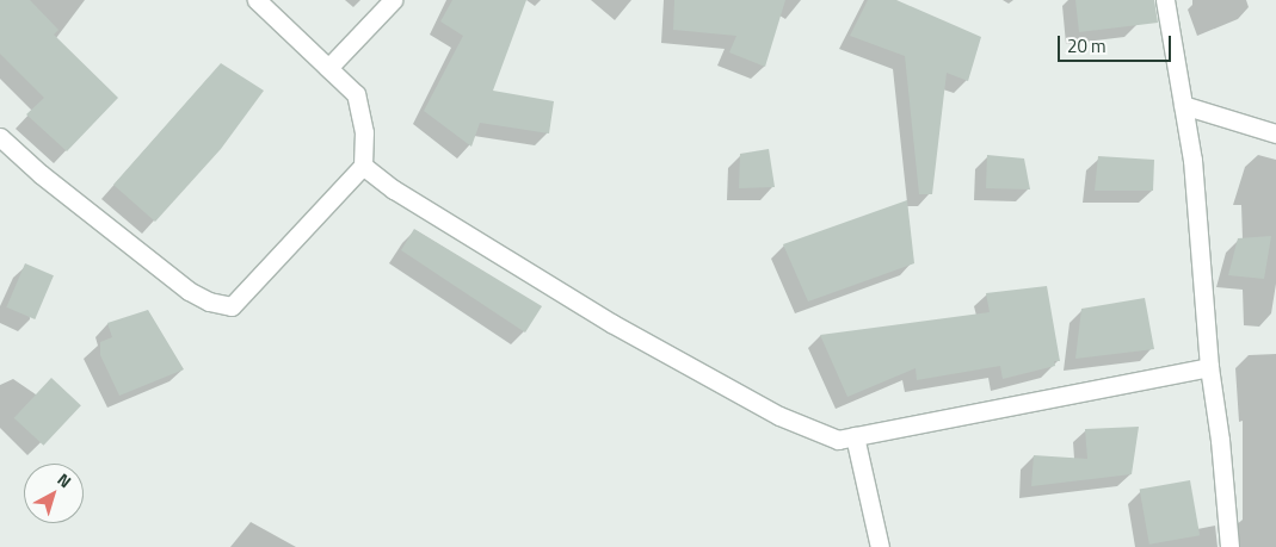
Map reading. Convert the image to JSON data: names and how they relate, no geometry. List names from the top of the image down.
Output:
{
  "scale_bar": "20 m",
  "north": "top right"
}
